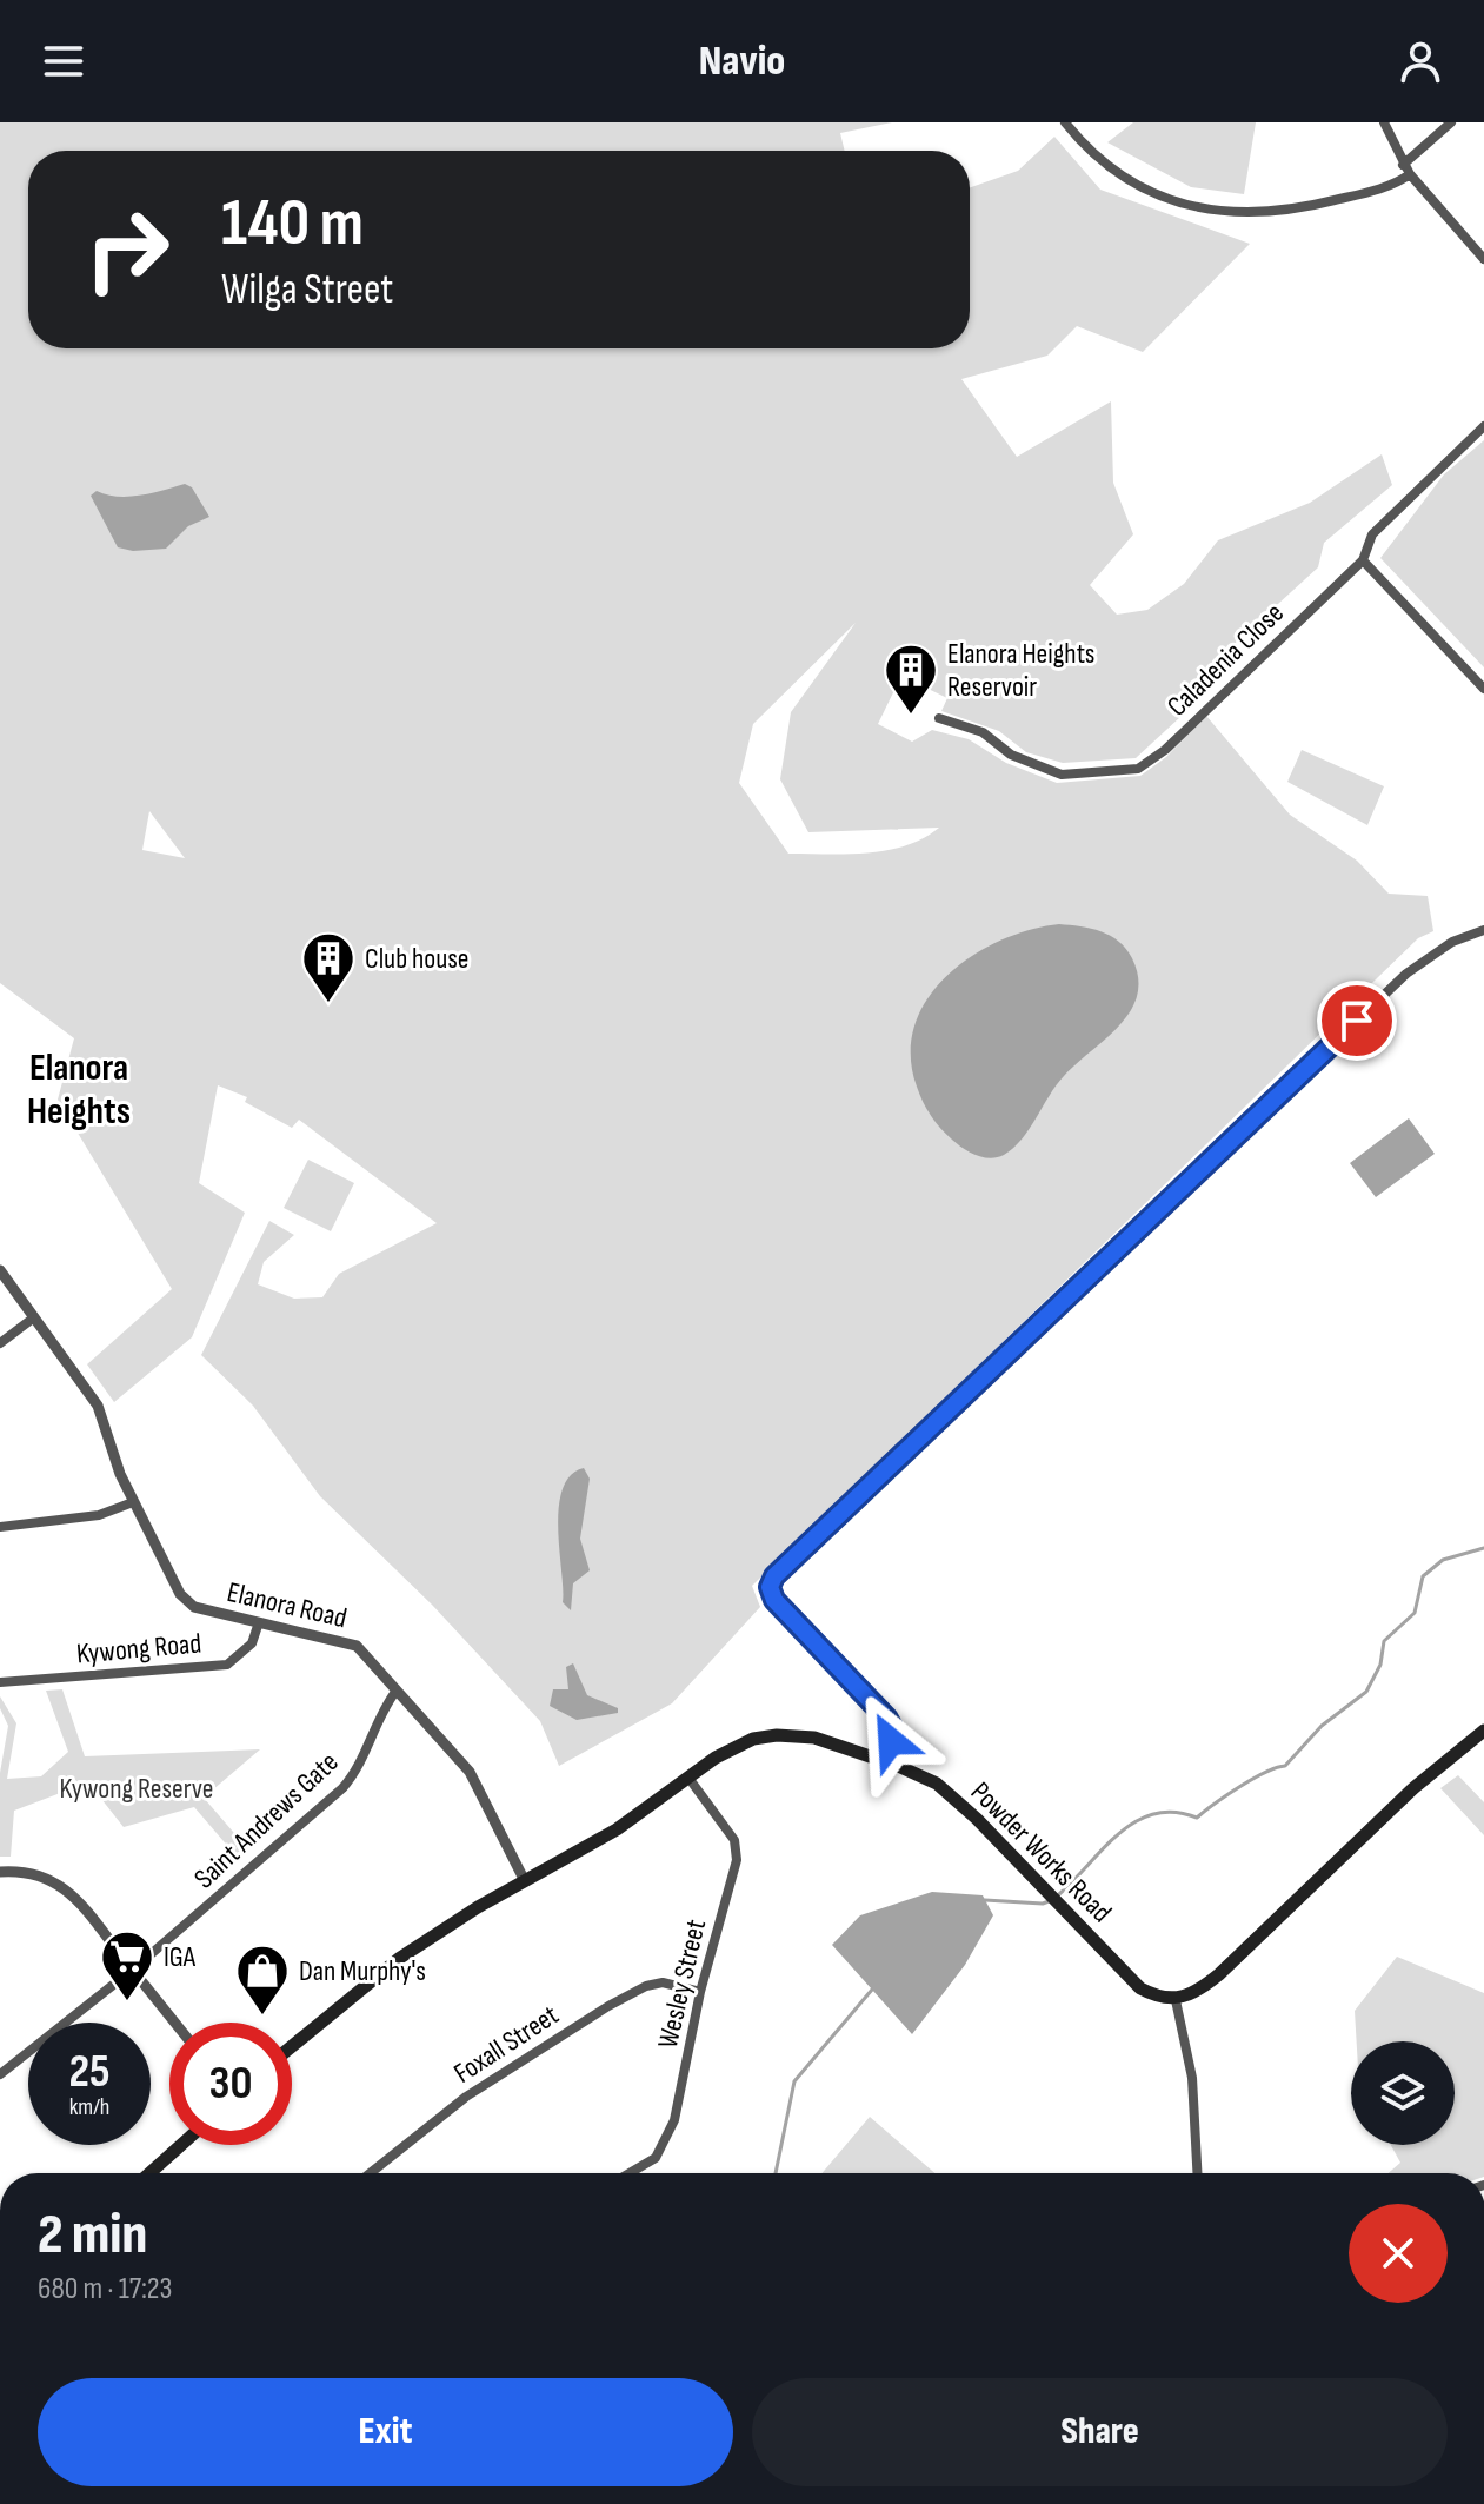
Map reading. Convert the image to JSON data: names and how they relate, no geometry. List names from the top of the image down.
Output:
{
  "streets": {
    "main road": ["Powder Works Road"],
    "street": [
      "Caladenia Close",
      "Elanora Road",
      "Kywong Road",
      "Saint Andrews Gate",
      "Wesley Street",
      "Foxall Street"
    ]
  },
  "crossings": [
    ["Elanora Road", "Kywong Road"],
    ["Elanora Road", "Saint Andrews Gate"],
    ["Elanora Road", "Powder Works Road"],
    ["Powder Works Road", "Wesley Street"],
    ["Wesley Street", "Foxall Street"]
  ],
  "districts": ["Elanora Heights"],
  "parks": ["Kywong Reserve"],
  "places": {
    "building": ["Elanora Heights Reservoir", "Club house"],
    "supermarket": ["IGA"],
    "shop": ["Dan Murphy's"]
  },
  "page": {
    "header": "Navio",
    "turn": ["140 m", "Wilga Street"],
    "speed": "25 km/h",
    "limit": "30",
    "heading": ["2 min", "680 m · 17:23"],
    "buttons": ["Exit", "Share"]
  }
}
